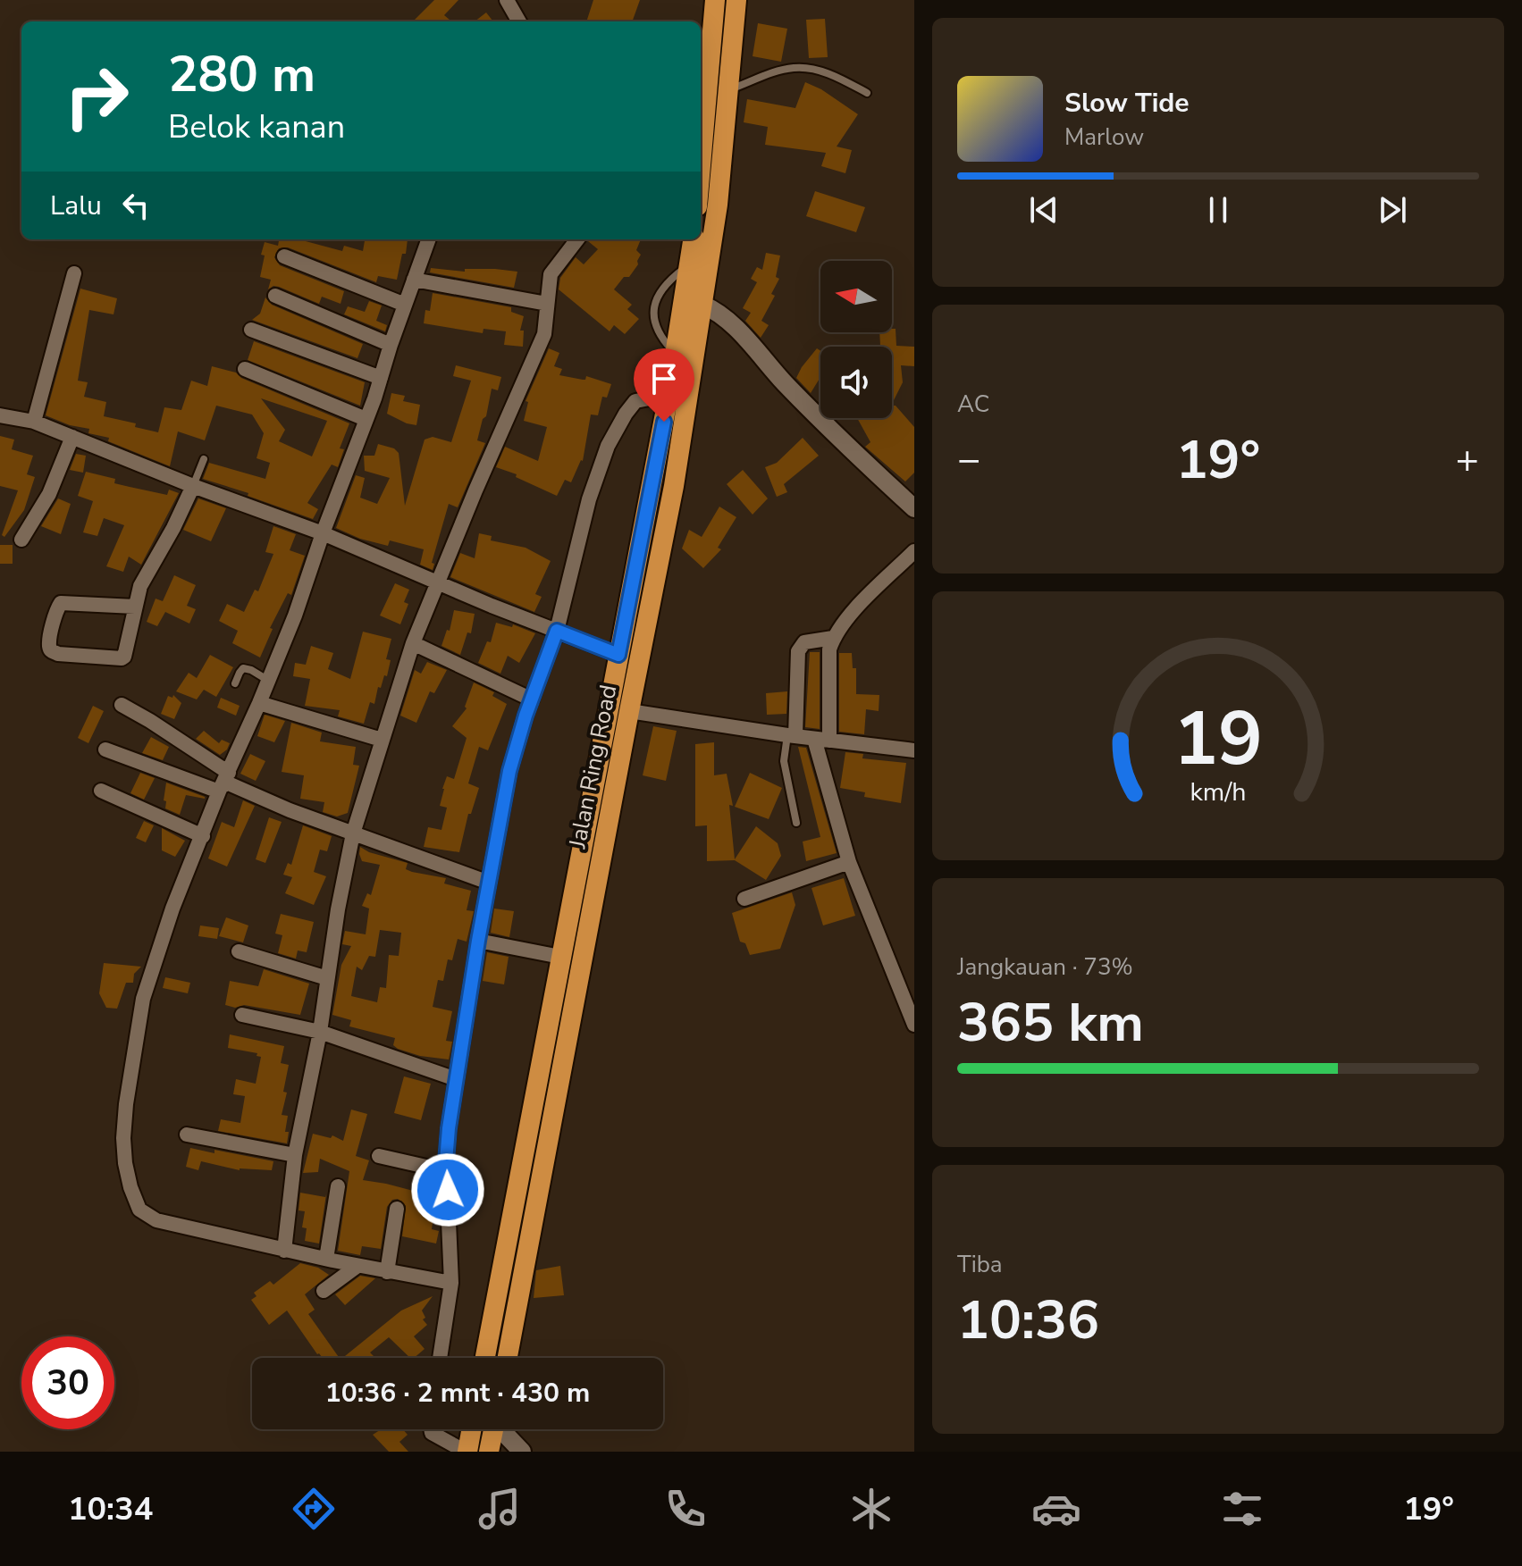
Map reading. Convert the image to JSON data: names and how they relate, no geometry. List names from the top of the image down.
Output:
{
  "streets": {
    "highway": ["Jalan Ring Road"]
  },
  "north": "left",
  "page": {
    "turn": ["280 m", "Belok kanan"],
    "song": ["Slow Tide", "Marlow"],
    "then": "Lalu",
    "tile": [
      "AC",
      ["Jangkauan · 73%", "365 km"],
      ["Tiba", "10:36"]
    ],
    "heat": ["−", "19°", "+"],
    "limit": "30",
    "trip": "10:36 · 2 mnt · 430 m",
    "tabs": ["10:34", "19°"],
    "gauge": ["19", "km/h"]
  }
}
